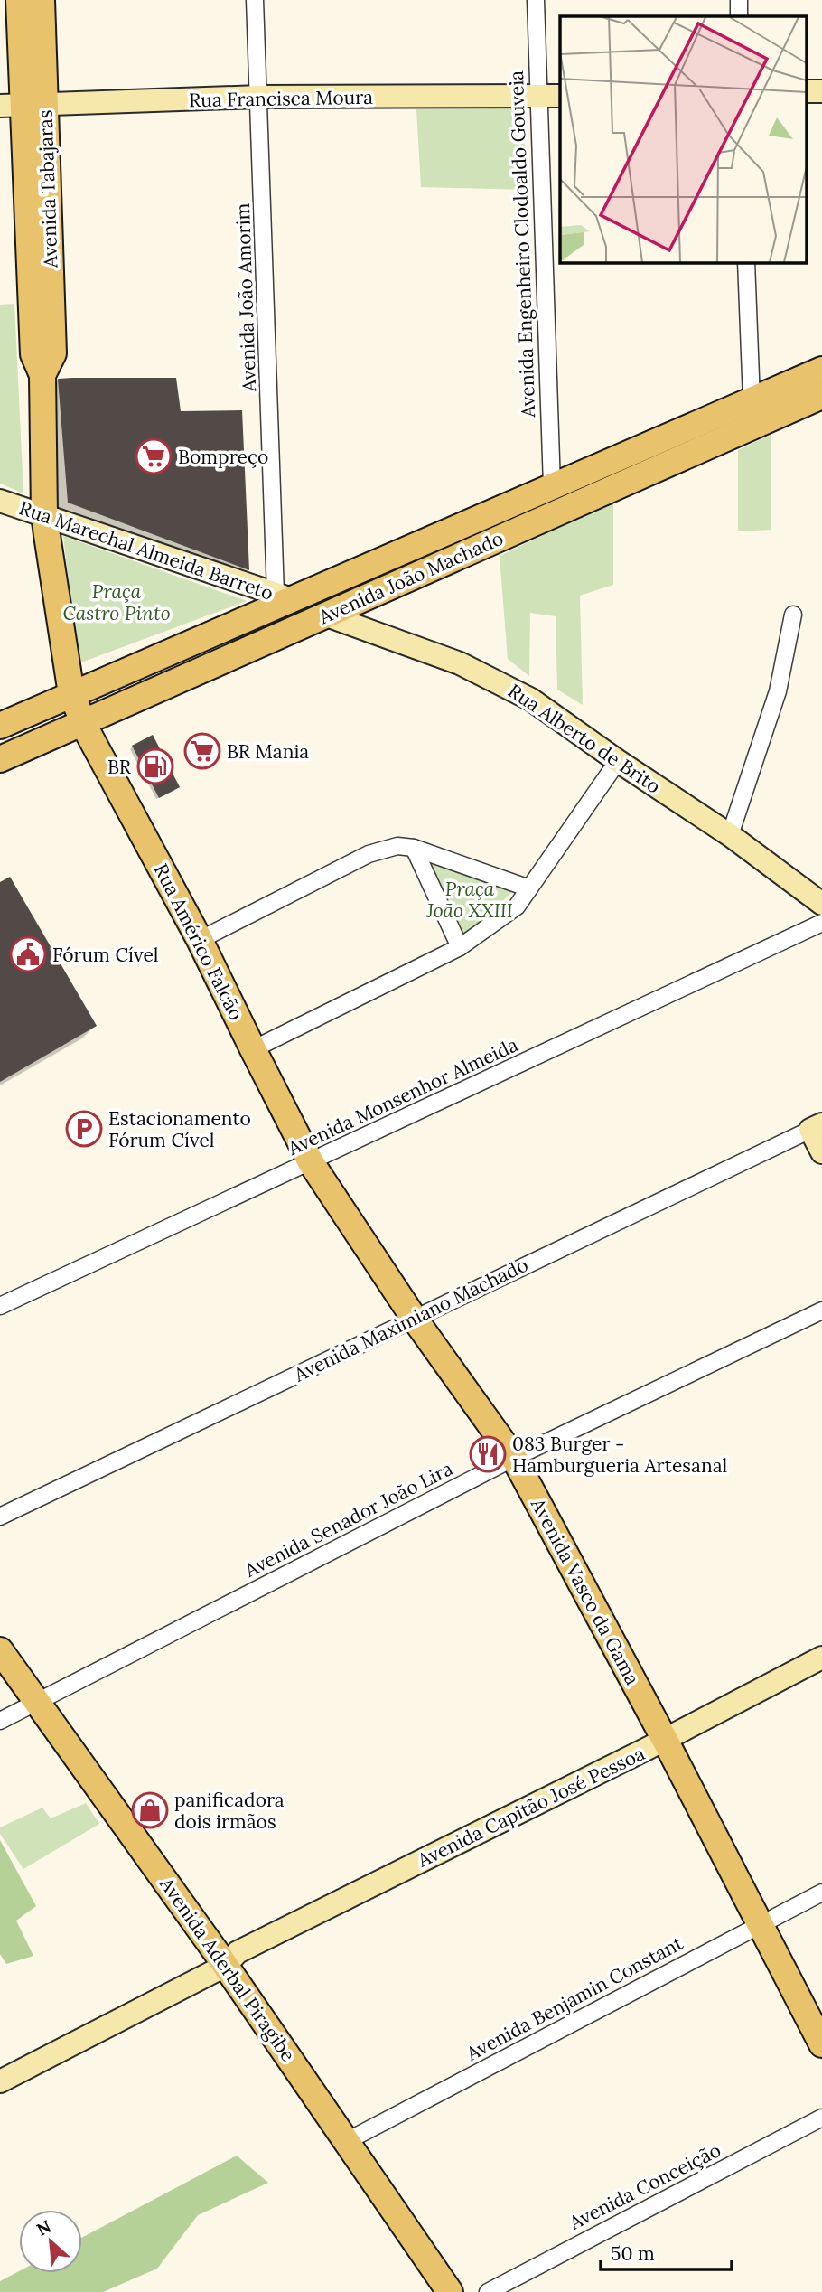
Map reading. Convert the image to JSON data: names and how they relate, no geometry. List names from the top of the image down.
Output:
{
  "streets": {
    "main road": [
      "Avenida Tabajaras",
      "Avenida João Machado",
      "Rua Américo Falcão",
      "Avenida Vasco da Gama",
      "Avenida Aderbal Piragibe"
    ],
    "street": [
      "Rua Francisca Moura",
      "Avenida Engenheiro Clodoaldo Gouveia",
      "Avenida João Amorim",
      "Rua Marechal Almeida Barreto",
      "Rua Alberto de Brito",
      "Avenida Monsenhor Almeida",
      "Avenida Maximiano Machado",
      "Avenida Senador João Lira",
      "Avenida Capitão José Pessoa",
      "Avenida Benjamin Constant",
      "Avenida Conceição"
    ]
  },
  "crossings": [
    ["Rua Francisca Moura", "Avenida Tabajaras"],
    ["Rua Francisca Moura", "Avenida Engenheiro Clodoaldo Gouveia"],
    ["Rua Francisca Moura", "Avenida João Amorim"],
    ["Avenida Tabajaras", "Rua Marechal Almeida Barreto"],
    ["Avenida Tabajaras", "Avenida João Machado"],
    ["Avenida Tabajaras", "Rua Américo Falcão"],
    ["Avenida Engenheiro Clodoaldo Gouveia", "Avenida João Machado"],
    ["Avenida João Amorim", "Rua Marechal Almeida Barreto"],
    ["Avenida João Amorim", "Avenida João Machado"],
    ["Rua Marechal Almeida Barreto", "Avenida João Machado"],
    ["Avenida João Machado", "Rua Alberto de Brito"],
    ["Avenida João Machado", "Rua Américo Falcão"],
    ["Rua Américo Falcão", "Avenida Monsenhor Almeida"],
    ["Rua Américo Falcão", "Avenida Vasco da Gama"],
    ["Avenida Monsenhor Almeida", "Avenida Vasco da Gama"],
    ["Avenida Maximiano Machado", "Avenida Vasco da Gama"],
    ["Avenida Senador João Lira", "Avenida Vasco da Gama"],
    ["Avenida Senador João Lira", "Avenida Aderbal Piragibe"],
    ["Avenida Vasco da Gama", "Avenida Capitão José Pessoa"],
    ["Avenida Vasco da Gama", "Avenida Benjamin Constant"],
    ["Avenida Capitão José Pessoa", "Avenida Aderbal Piragibe"],
    ["Avenida Aderbal Piragibe", "Avenida Benjamin Constant"]
  ],
  "parks": ["Praça Castro Pinto", "Praça João XXIII"],
  "places": {
    "supermarket": ["Bompreço", "BR Mania"],
    "fuel station": ["BR"],
    "public building": ["Fórum Cível"],
    "parking": ["Estacionamento Fórum Cível"],
    "restaurant": ["083 Burger - Hamburgueria Artesanal"],
    "shop": ["panificadora dois irmãos"]
  },
  "scale_bar": "50 m",
  "north": "top left"
}
